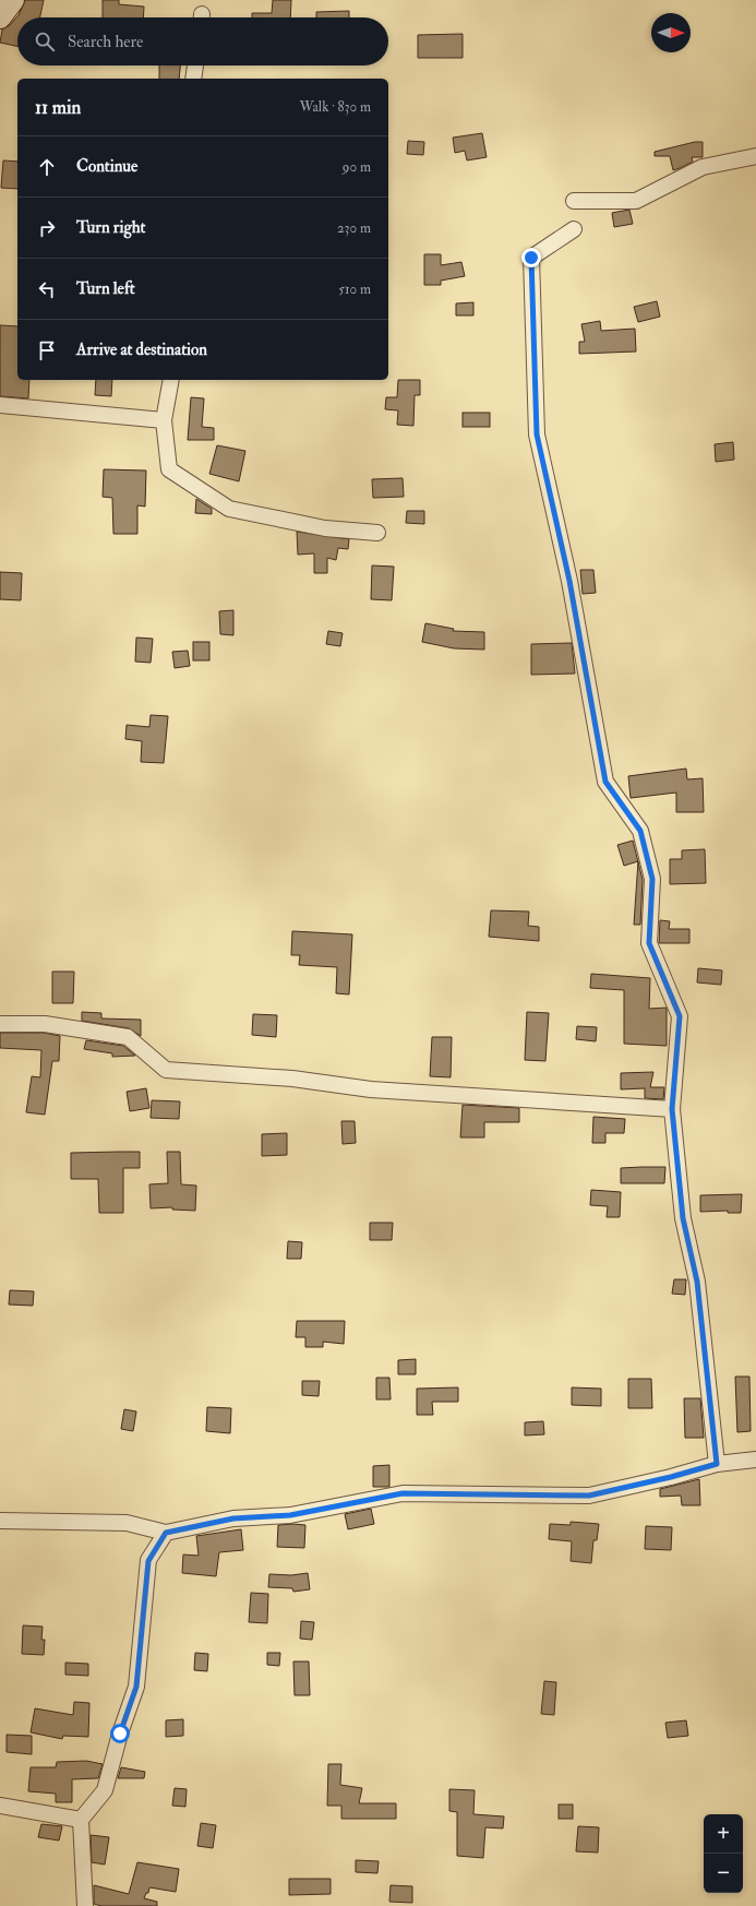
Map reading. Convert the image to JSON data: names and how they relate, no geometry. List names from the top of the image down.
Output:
{
  "north": "right",
  "page": {
    "search": "Search here",
    "heading": ["11 min", "Walk · 830 m"],
    "list": [
      ["Continue", "90 m"],
      ["Turn right", "230 m"],
      ["Turn left", "510 m"],
      "Arrive at destination"
    ],
    "map_buttons": ["+", "−"]
  }
}
